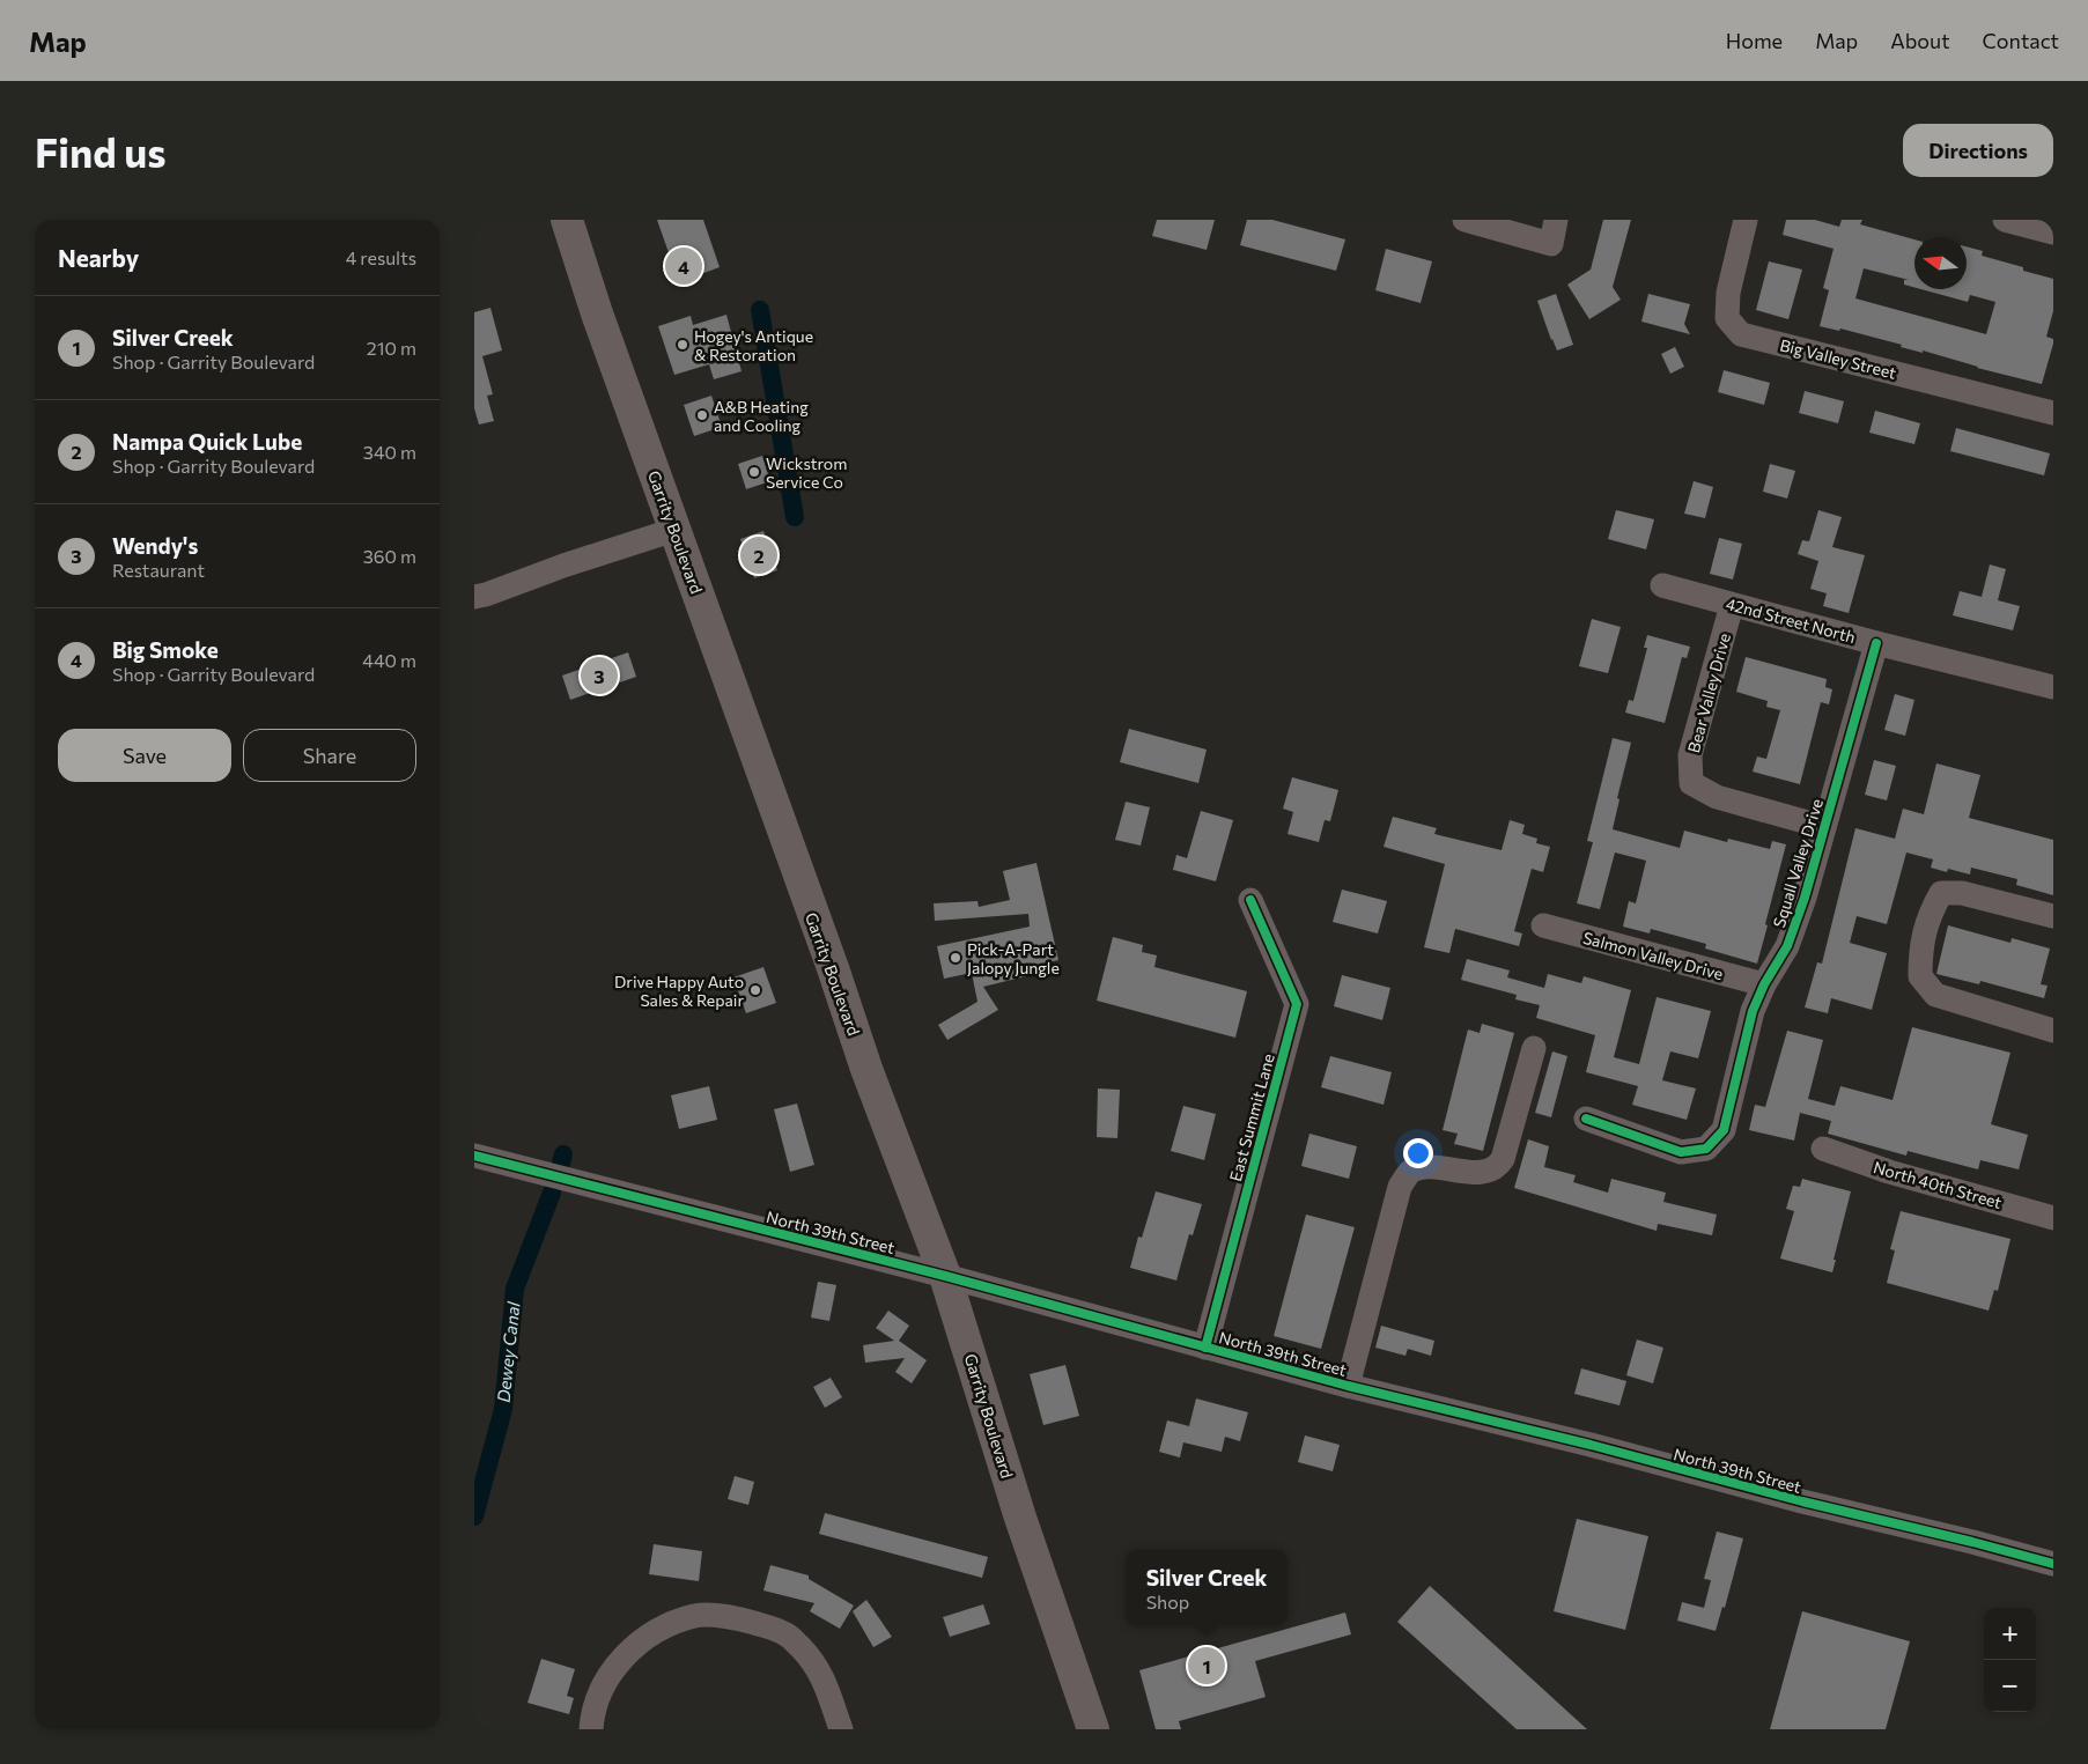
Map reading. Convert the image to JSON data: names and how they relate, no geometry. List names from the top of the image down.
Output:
{
  "streets": {
    "main road": ["Garrity Boulevard"],
    "street": [
      "Big Valley Street",
      "42nd Street North",
      "Bear Valley Drive",
      "Squall Valley Drive",
      "Salmon Valley Drive",
      "East Summit Lane",
      "North 40th Street",
      "North 39th Street"
    ]
  },
  "crossings": [
    ["Garrity Boulevard", "North 39th Street"],
    ["42nd Street North", "Bear Valley Drive"],
    ["42nd Street North", "Squall Valley Drive"],
    ["Bear Valley Drive", "Squall Valley Drive"],
    ["Squall Valley Drive", "Salmon Valley Drive"],
    ["East Summit Lane", "North 39th Street"]
  ],
  "water": ["Dewey Canal"],
  "places": [
    "Hogey's Antique & Restoration",
    "A&B Heating and Cooling",
    "Wickstrom Service Co",
    "Pick-A-Part Jalopy Jungle",
    "Drive Happy Auto Sales & Repair"
  ],
  "north": "left",
  "page": {
    "header": "Map",
    "nav": [
      "Home",
      "Map",
      "About",
      "Contact"
    ],
    "buttons": [
      "Directions",
      ["Save", "Share"]
    ],
    "title": "Find us",
    "heading": ["Nearby", "4 results"],
    "pins": [
      "4",
      "2",
      "3",
      "1"
    ],
    "list": [
      {
        "mark": "1",
        "name": "Silver Creek",
        "note": "Shop · Garrity Boulevard",
        "value": "210 m"
      },
      {
        "mark": "2",
        "name": "Nampa Quick Lube",
        "note": "Shop · Garrity Boulevard",
        "value": "340 m"
      },
      {
        "mark": "3",
        "name": "Wendy's",
        "note": "Restaurant",
        "value": "360 m"
      },
      {
        "mark": "4",
        "name": "Big Smoke",
        "note": "Shop · Garrity Boulevard",
        "value": "440 m"
      }
    ],
    "popup": ["Silver Creek", "Shop"],
    "map_buttons": ["+", "−"]
  }
}
